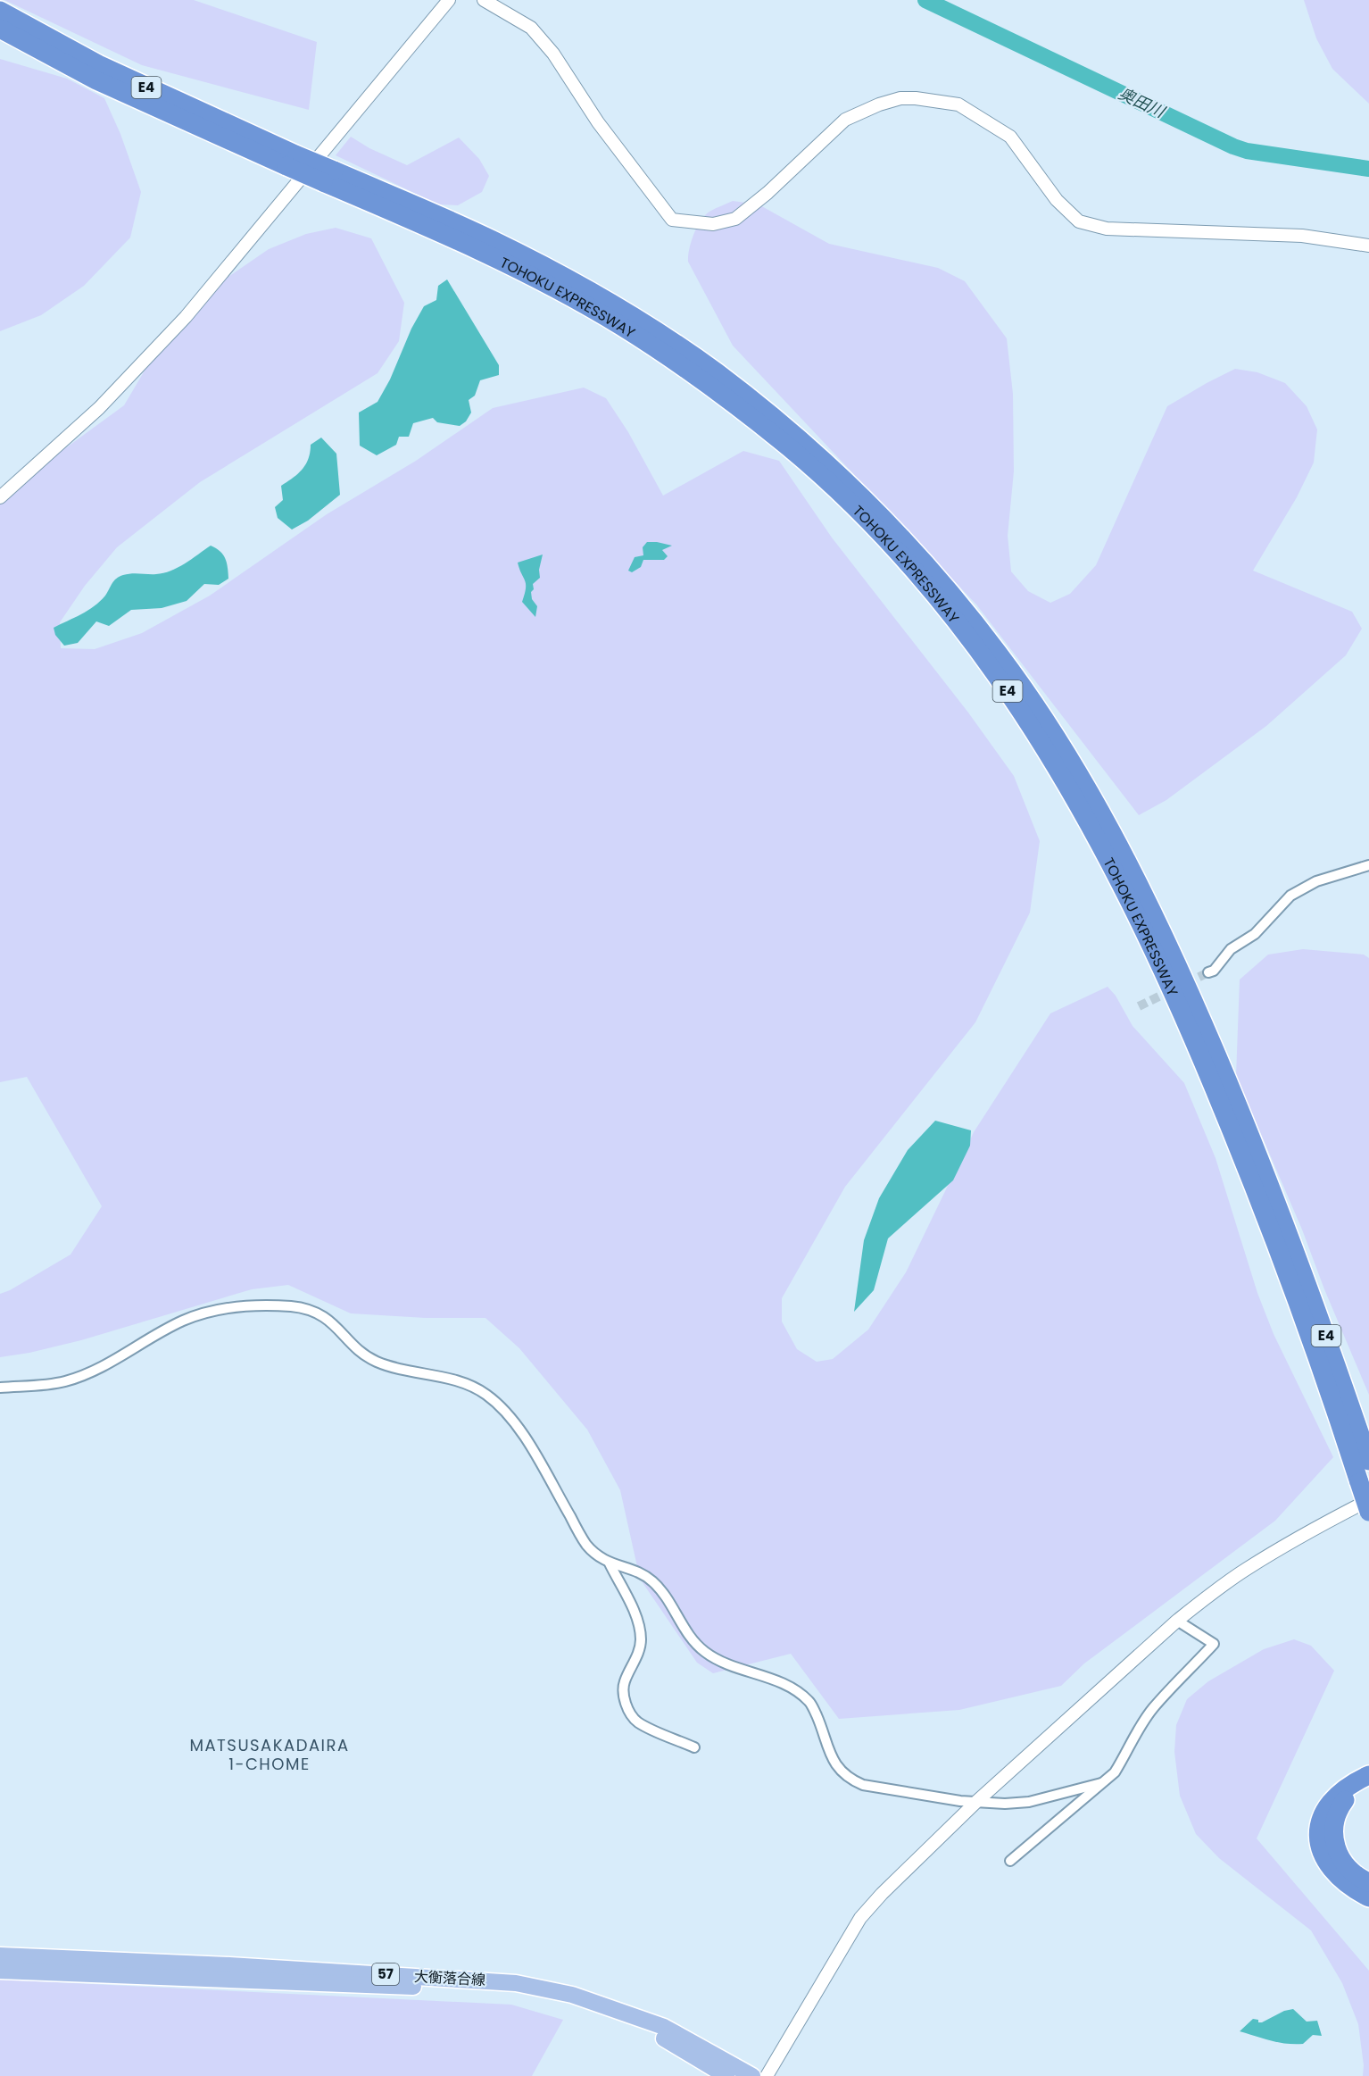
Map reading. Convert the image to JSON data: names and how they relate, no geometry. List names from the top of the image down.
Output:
{
  "streets": {
    "highway": ["E4", "TOHOKU EXPRESSWAY"],
    "main road": ["57", "大衡落合線"]
  },
  "districts": ["MATSUSAKADAIRA 1-CHOME"],
  "water": ["奥田川"]
}
